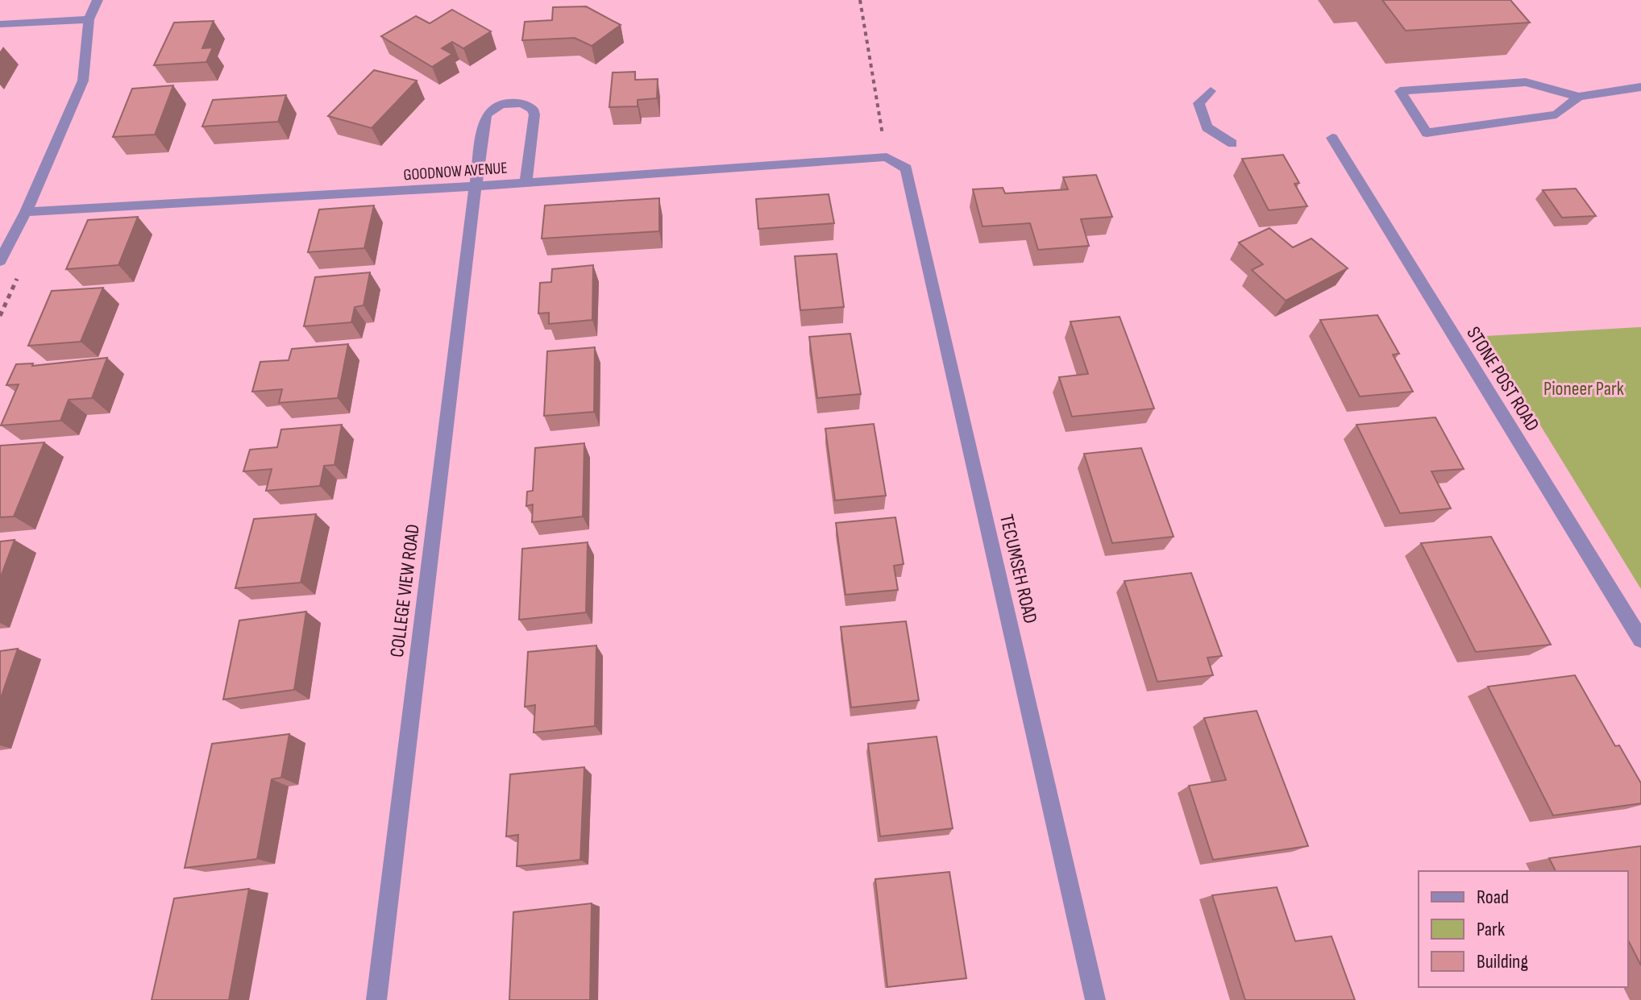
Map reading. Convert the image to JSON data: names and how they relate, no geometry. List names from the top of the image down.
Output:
{
  "streets": {
    "street": [
      "GOODNOW AVENUE",
      "STONE POST ROAD",
      "TECUMSEH ROAD",
      "COLLEGE VIEW ROAD"
    ]
  },
  "crossings": [
    ["GOODNOW AVENUE", "TECUMSEH ROAD"],
    ["GOODNOW AVENUE", "COLLEGE VIEW ROAD"]
  ],
  "parks": ["Pioneer Park"],
  "legend": ["Road", "Park", "Building"]
}
